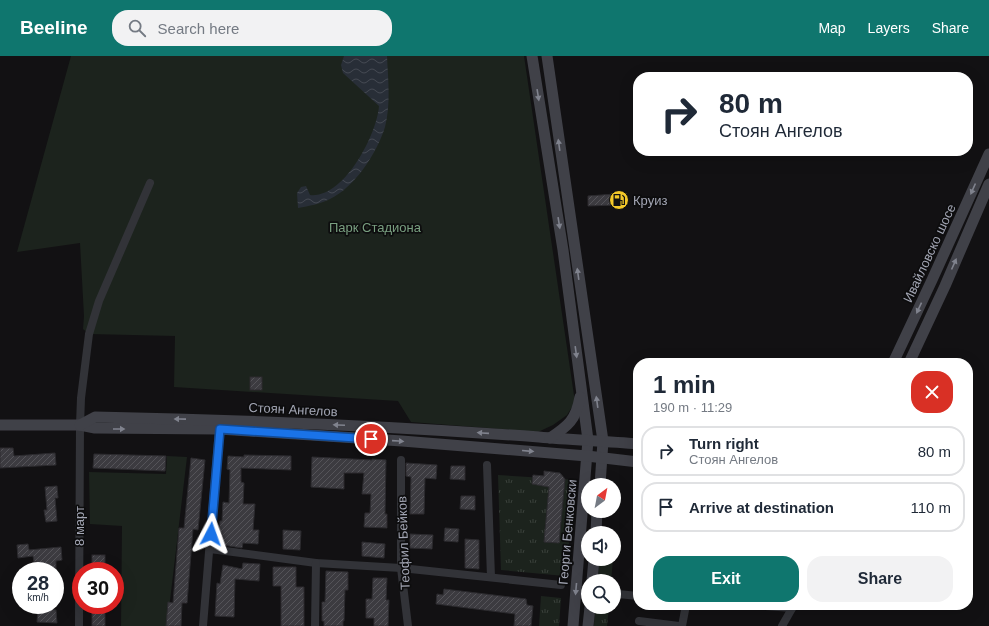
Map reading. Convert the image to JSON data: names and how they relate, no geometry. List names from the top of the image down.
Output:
{
  "streets": {
    "main road": ["Ивайловско шосе", "Стоян Ангелов", "Георги Бенковски"],
    "street": ["8 март", "Теофил Бейков"]
  },
  "crossings": [
    ["Стоян Ангелов", "8 март"],
    ["Стоян Ангелов", "Георги Бенковски"]
  ],
  "parks": ["Парк Стадиона"],
  "places": {
    "fuel station": ["Круиз"]
  },
  "north": "top right",
  "page": {
    "header": "Beeline",
    "search": "Search here",
    "nav": ["Map", "Layers", "Share"],
    "turn": ["80 m", "Стоян Ангелов"],
    "heading": ["1 min", "190 m · 11:29"],
    "list": [
      {
        "name": "Turn right",
        "note": "Стоян Ангелов",
        "value": "80 m"
      },
      {
        "name": "Arrive at destination",
        "value": "110 m"
      }
    ],
    "buttons": ["Exit", "Share"],
    "speed": "28 km/h",
    "limit": "30"
  }
}
